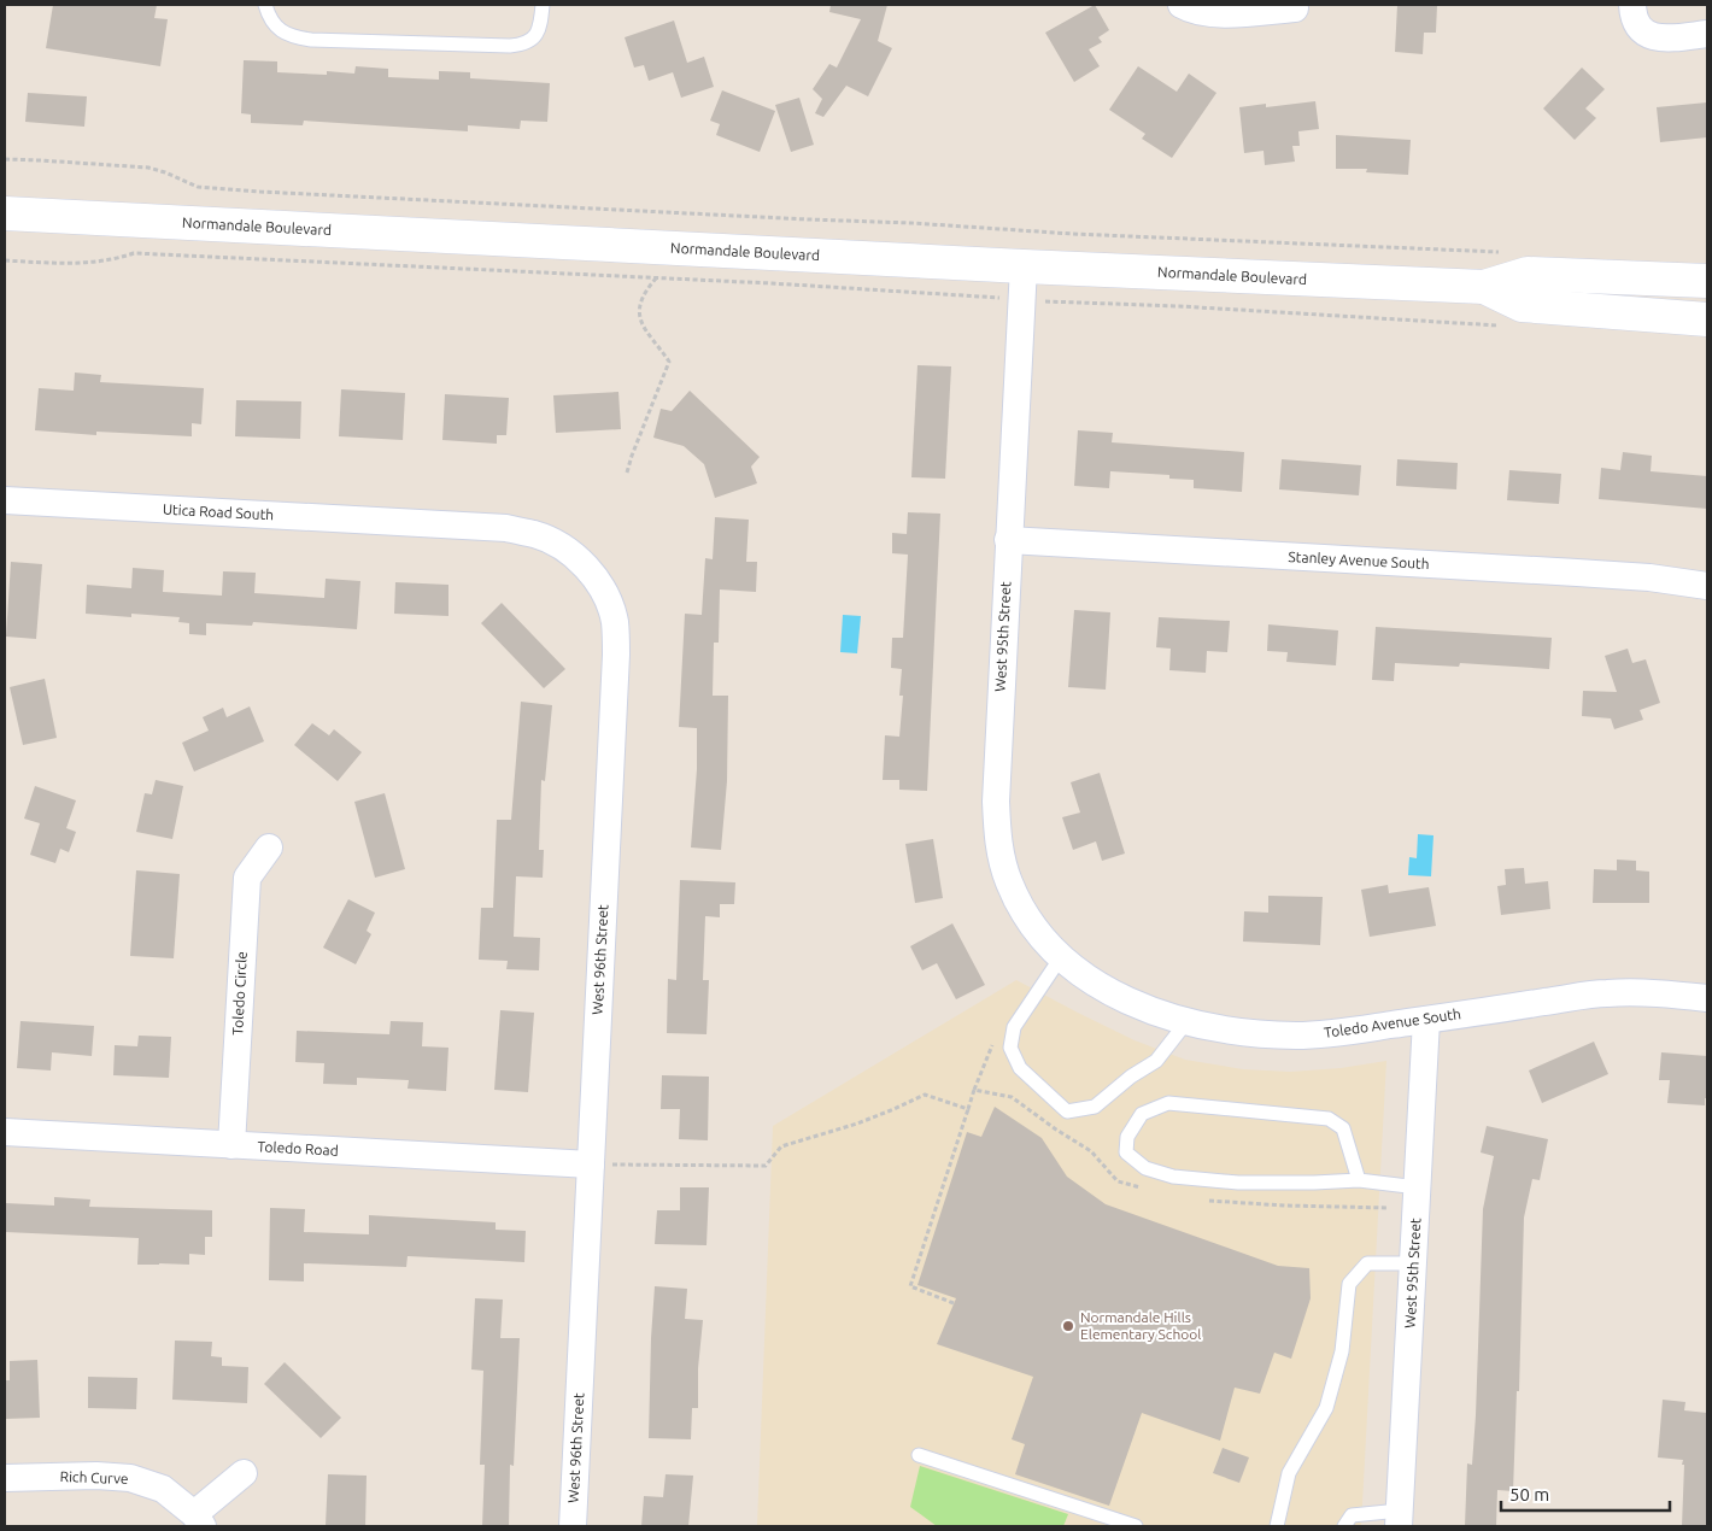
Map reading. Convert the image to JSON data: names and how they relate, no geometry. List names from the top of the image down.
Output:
{
  "streets": {
    "main road": ["Normandale Boulevard"],
    "street": [
      "Utica Road South",
      "Stanley Avenue South",
      "West 95th Street",
      "West 96th Street",
      "Toledo Circle",
      "Toledo Avenue South",
      "Toledo Road",
      "Rich Curve"
    ]
  },
  "crossings": [
    ["Normandale Boulevard", "West 95th Street"],
    ["Utica Road South", "West 96th Street"],
    ["Stanley Avenue South", "West 95th Street"],
    ["West 95th Street", "Toledo Avenue South"],
    ["West 96th Street", "Toledo Road"],
    ["Toledo Circle", "Toledo Road"]
  ],
  "places": ["Normandale Hills Elementary School"],
  "scale_bar": "50 m"
}
